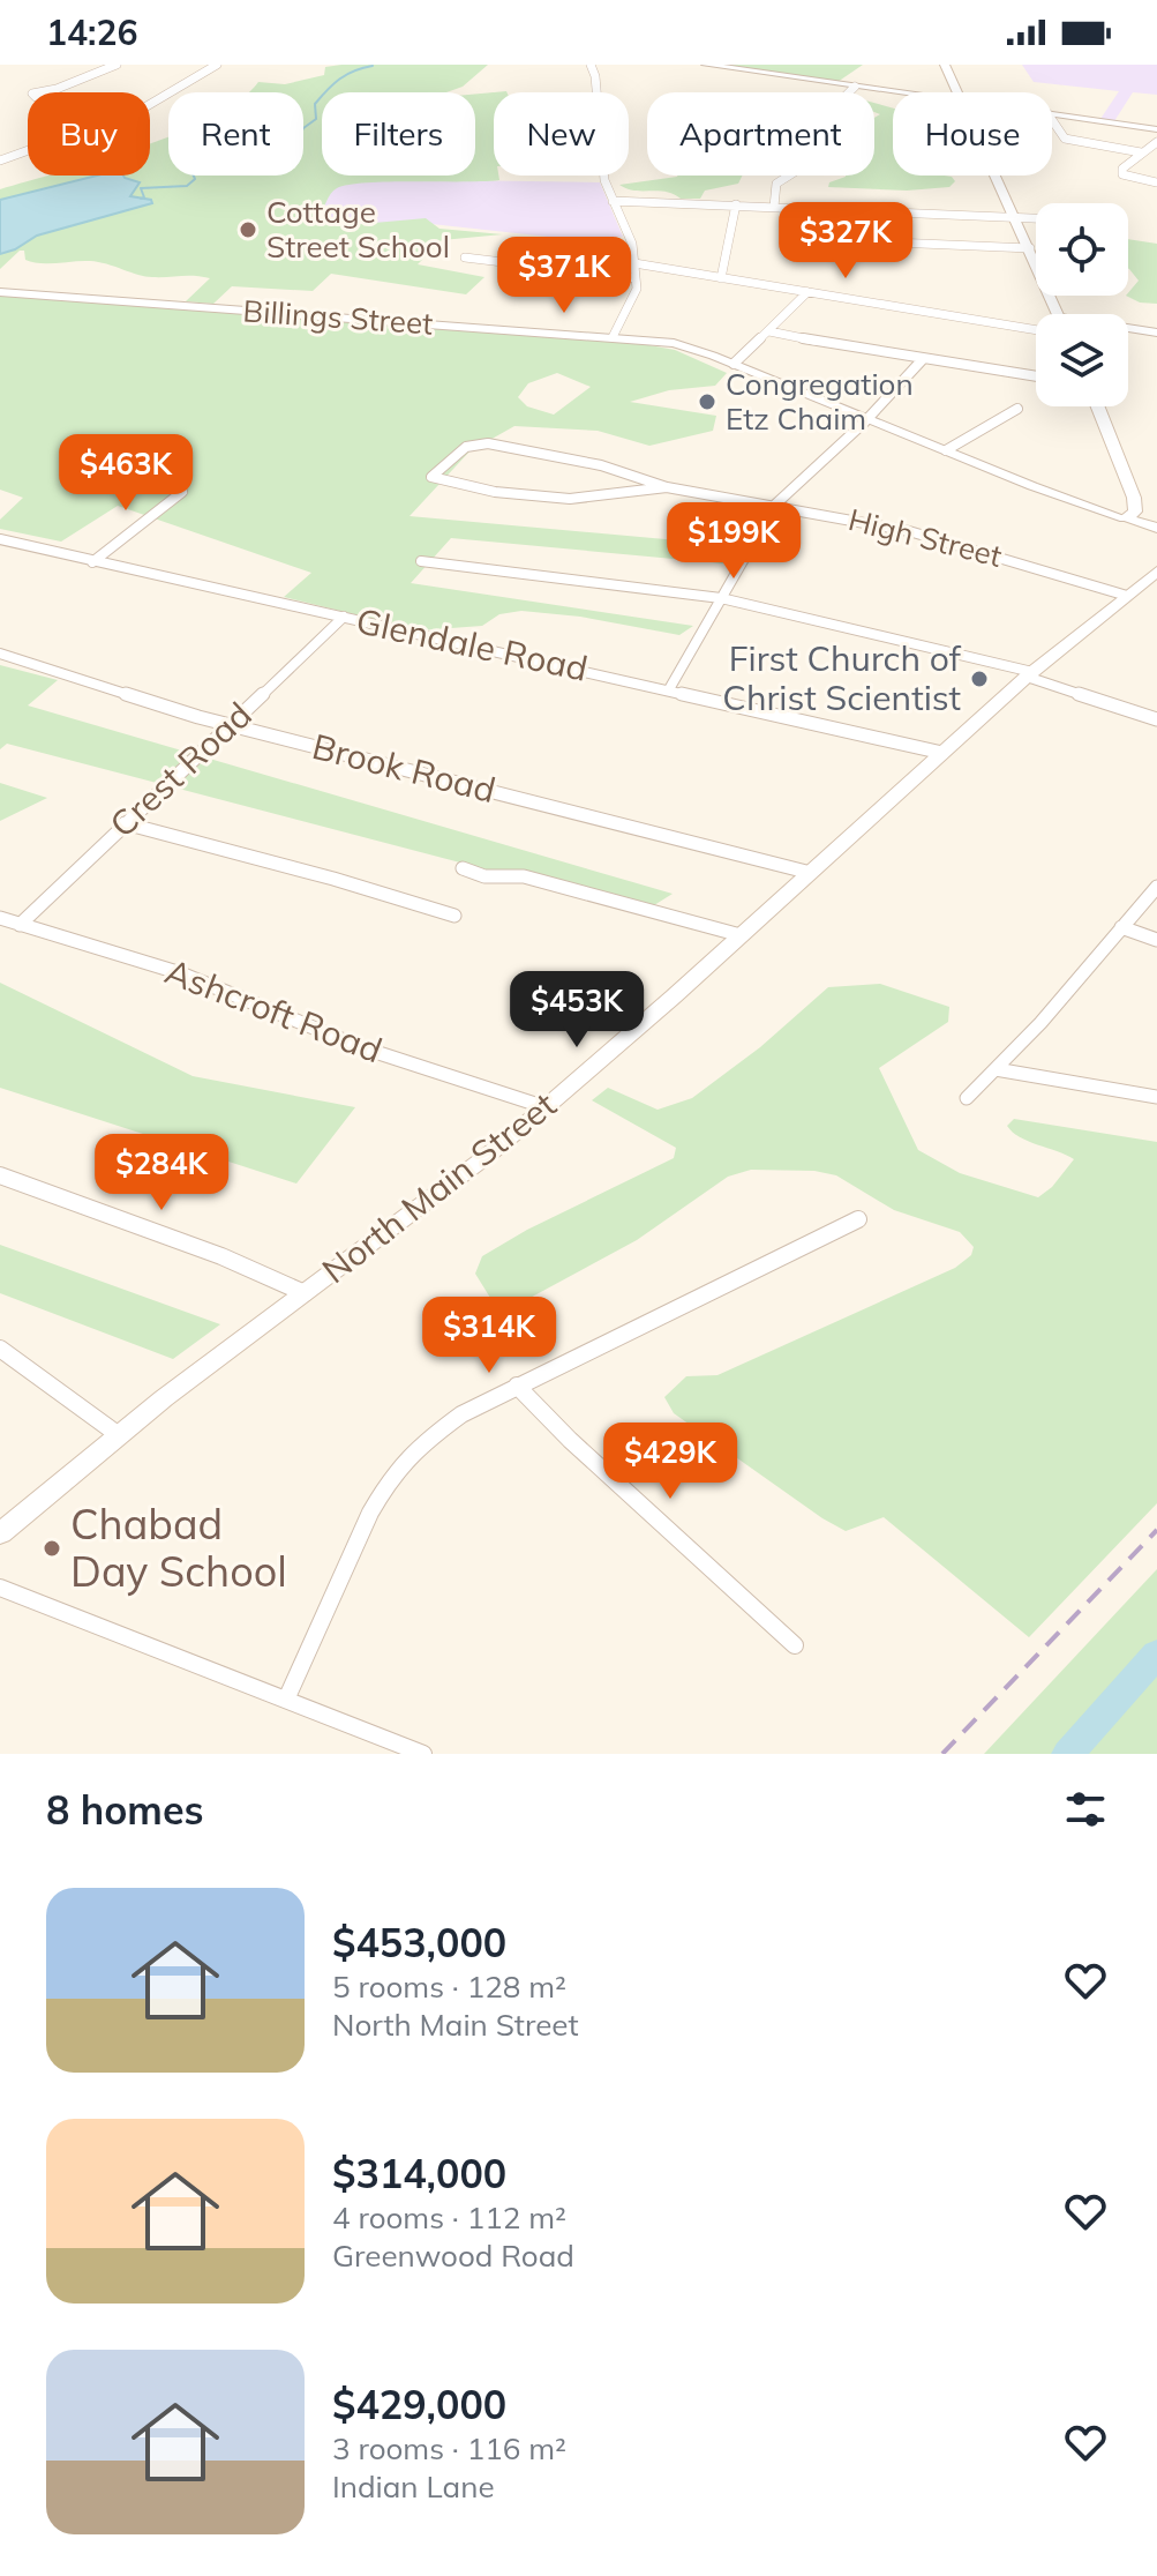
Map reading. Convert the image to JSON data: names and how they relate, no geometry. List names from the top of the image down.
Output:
{
  "streets": {
    "main road": ["North Main Street"],
    "street": [
      "Billings Street",
      "High Street",
      "Glendale Road",
      "Brook Road",
      "Crest Road",
      "Ashcroft Road"
    ]
  },
  "crossings": [
    ["High Street", "North Main Street"],
    ["Glendale Road", "Crest Road"],
    ["Glendale Road", "North Main Street"],
    ["Brook Road", "Crest Road"],
    ["Brook Road", "North Main Street"],
    ["Crest Road", "Ashcroft Road"],
    ["Ashcroft Road", "North Main Street"]
  ],
  "places": [
    "Cottage Street School",
    "Congregation Etz Chaim",
    "First Church of Christ Scientist",
    "Chabad Day School"
  ],
  "page": {
    "status": "14:26",
    "chip": [
      "Buy",
      "Rent",
      "Filters",
      "New",
      "Apartment",
      "House"
    ],
    "price": [
      "$327K",
      "$371K",
      "$463K",
      "$199K",
      "$453K",
      "$284K",
      "$314K",
      "$429K"
    ],
    "heading": "8 homes",
    "list": [
      {
        "name": "$453,000",
        "note": "5 rooms · 128 m² · North Main Street"
      },
      {
        "name": "$314,000",
        "note": "4 rooms · 112 m² · Greenwood Road"
      },
      {
        "name": "$429,000",
        "note": "3 rooms · 116 m² · Indian Lane"
      }
    ]
  }
}
